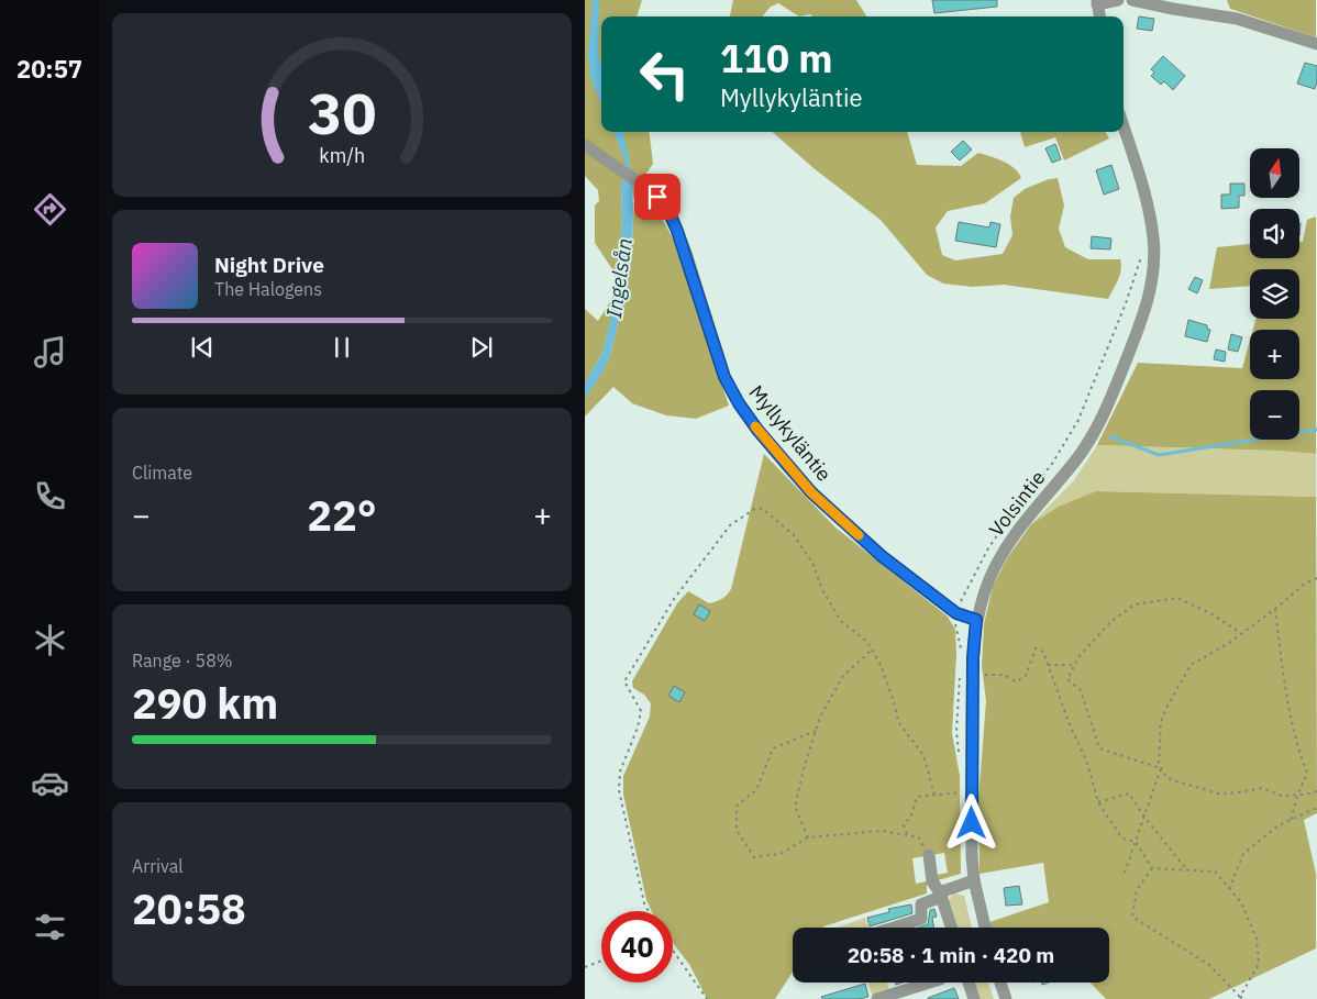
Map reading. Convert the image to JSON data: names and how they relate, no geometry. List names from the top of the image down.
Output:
{
  "streets": {
    "street": ["Myllykyläntie", "Volsintie"]
  },
  "crossings": [
    ["Myllykyläntie", "Volsintie"]
  ],
  "water": ["Ingelsån"],
  "north": "top",
  "page": {
    "tabs": "20:57",
    "turn": ["110 m", "Myllykyläntie"],
    "map_buttons": ["+", "−"],
    "song": ["Night Drive", "The Halogens"],
    "tile": [
      "Climate",
      ["Range · 58%", "290 km"],
      ["Arrival", "20:58"]
    ],
    "heat": ["−", "22°", "+"],
    "limit": "40",
    "trip": "20:58 · 1 min · 420 m",
    "gauge": ["30", "km/h"]
  }
}
